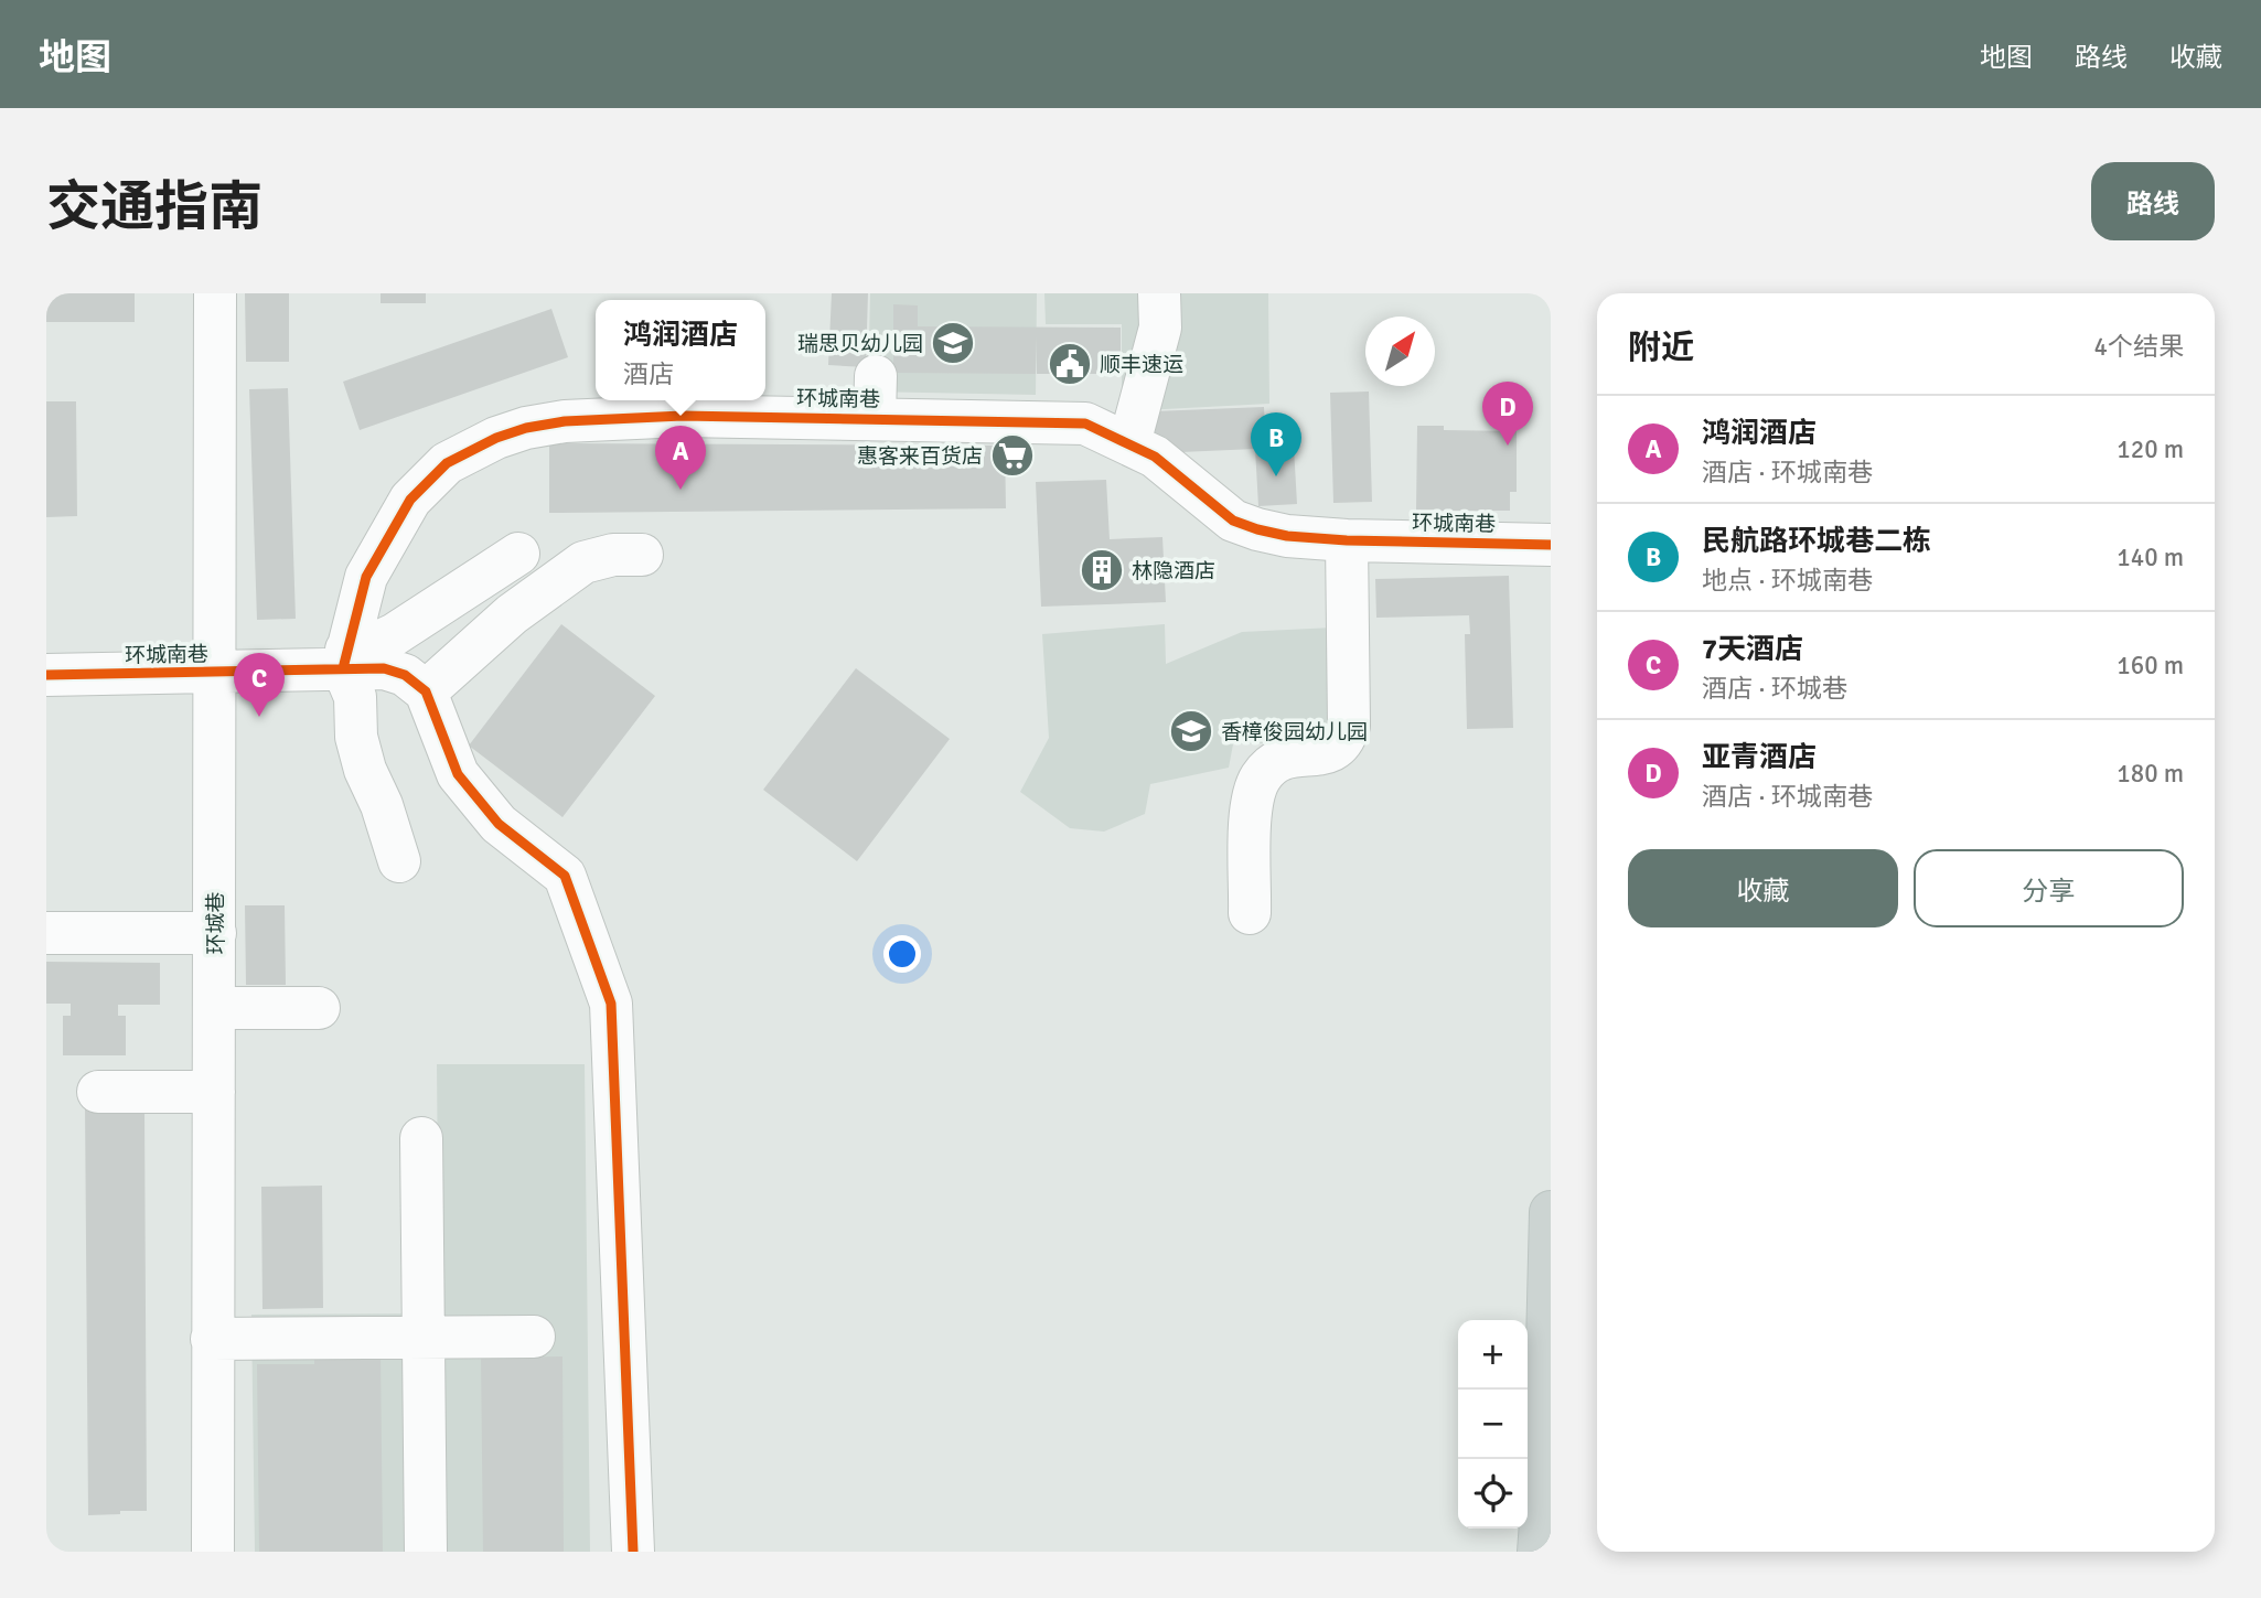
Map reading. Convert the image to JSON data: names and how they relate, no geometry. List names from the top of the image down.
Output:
{
  "streets": {
    "street": ["环城南巷", "环城巷"]
  },
  "crossings": [
    ["环城南巷", "环城巷"]
  ],
  "places": {
    "school or university": ["瑞思贝幼儿园", "香樟俊园幼儿园"],
    "public building": ["顺丰速运"],
    "supermarket": ["惠客来百货店"],
    "building": ["林隐酒店"]
  },
  "north": "top right",
  "page": {
    "header": "地图",
    "nav": ["地图", "路线", "收藏"],
    "title": "交通指南",
    "buttons": [
      "路线",
      ["收藏", "分享"]
    ],
    "heading": ["附近", "4个结果"],
    "popup": ["鸿润酒店", "酒店"],
    "pins": [
      "D",
      "B",
      "A",
      "C"
    ],
    "list": [
      {
        "mark": "A",
        "name": "鸿润酒店",
        "note": "酒店 · 环城南巷",
        "value": "120 m"
      },
      {
        "mark": "B",
        "name": "民航路环城巷二栋",
        "note": "地点 · 环城南巷",
        "value": "140 m"
      },
      {
        "mark": "C",
        "name": "7天酒店",
        "note": "酒店 · 环城巷",
        "value": "160 m"
      },
      {
        "mark": "D",
        "name": "亚青酒店",
        "note": "酒店 · 环城南巷",
        "value": "180 m"
      }
    ],
    "map_buttons": ["+", "−"]
  }
}
